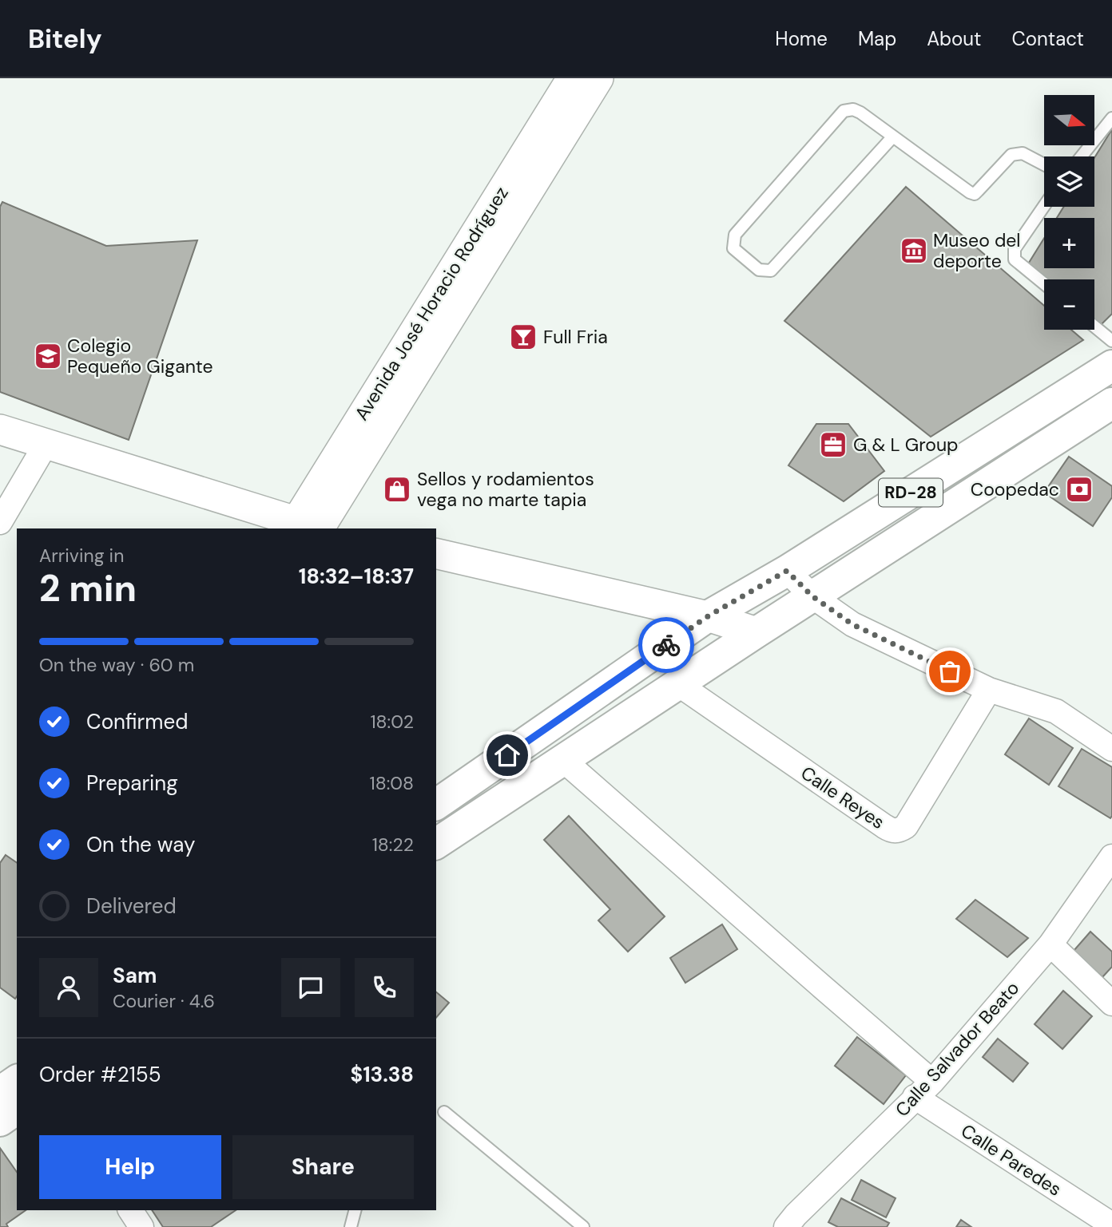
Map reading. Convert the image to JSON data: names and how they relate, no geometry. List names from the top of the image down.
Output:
{
  "streets": {
    "main road": ["RD-28"],
    "street": [
      "Avenida José Horacio Rodríguez",
      "Calle Reyes",
      "Calle Salvador Beato",
      "Calle Paredes"
    ]
  },
  "crossings": [
    ["RD-28", "Calle Reyes"],
    ["RD-28", "Calle Paredes"],
    ["Calle Salvador Beato", "Calle Paredes"]
  ],
  "places": {
    "museum": ["Museo del deporte"],
    "bar": ["Full Fria"],
    "school or university": ["Colegio Pequeño Gigante"],
    "office": ["G & L Group"],
    "shop": ["Sellos y rodamientos vega no marte tapia"],
    "bank": ["Coopedac"]
  },
  "north": "right",
  "page": {
    "header": "Bitely",
    "nav": [
      "Home",
      "Map",
      "About",
      "Contact"
    ],
    "map_buttons": ["+", "−"],
    "heading": ["2 min", "Arriving in", "18:32–18:37"],
    "panel": [
      "Sam",
      "Courier · 4.6",
      "Order #2155",
      "$13.38"
    ],
    "bar": "On the way · 60 m",
    "list": [
      ["Confirmed", "18:02"],
      ["Preparing", "18:08"],
      ["On the way", "18:22"],
      "Delivered"
    ],
    "buttons": ["Help", "Share"]
  }
}
